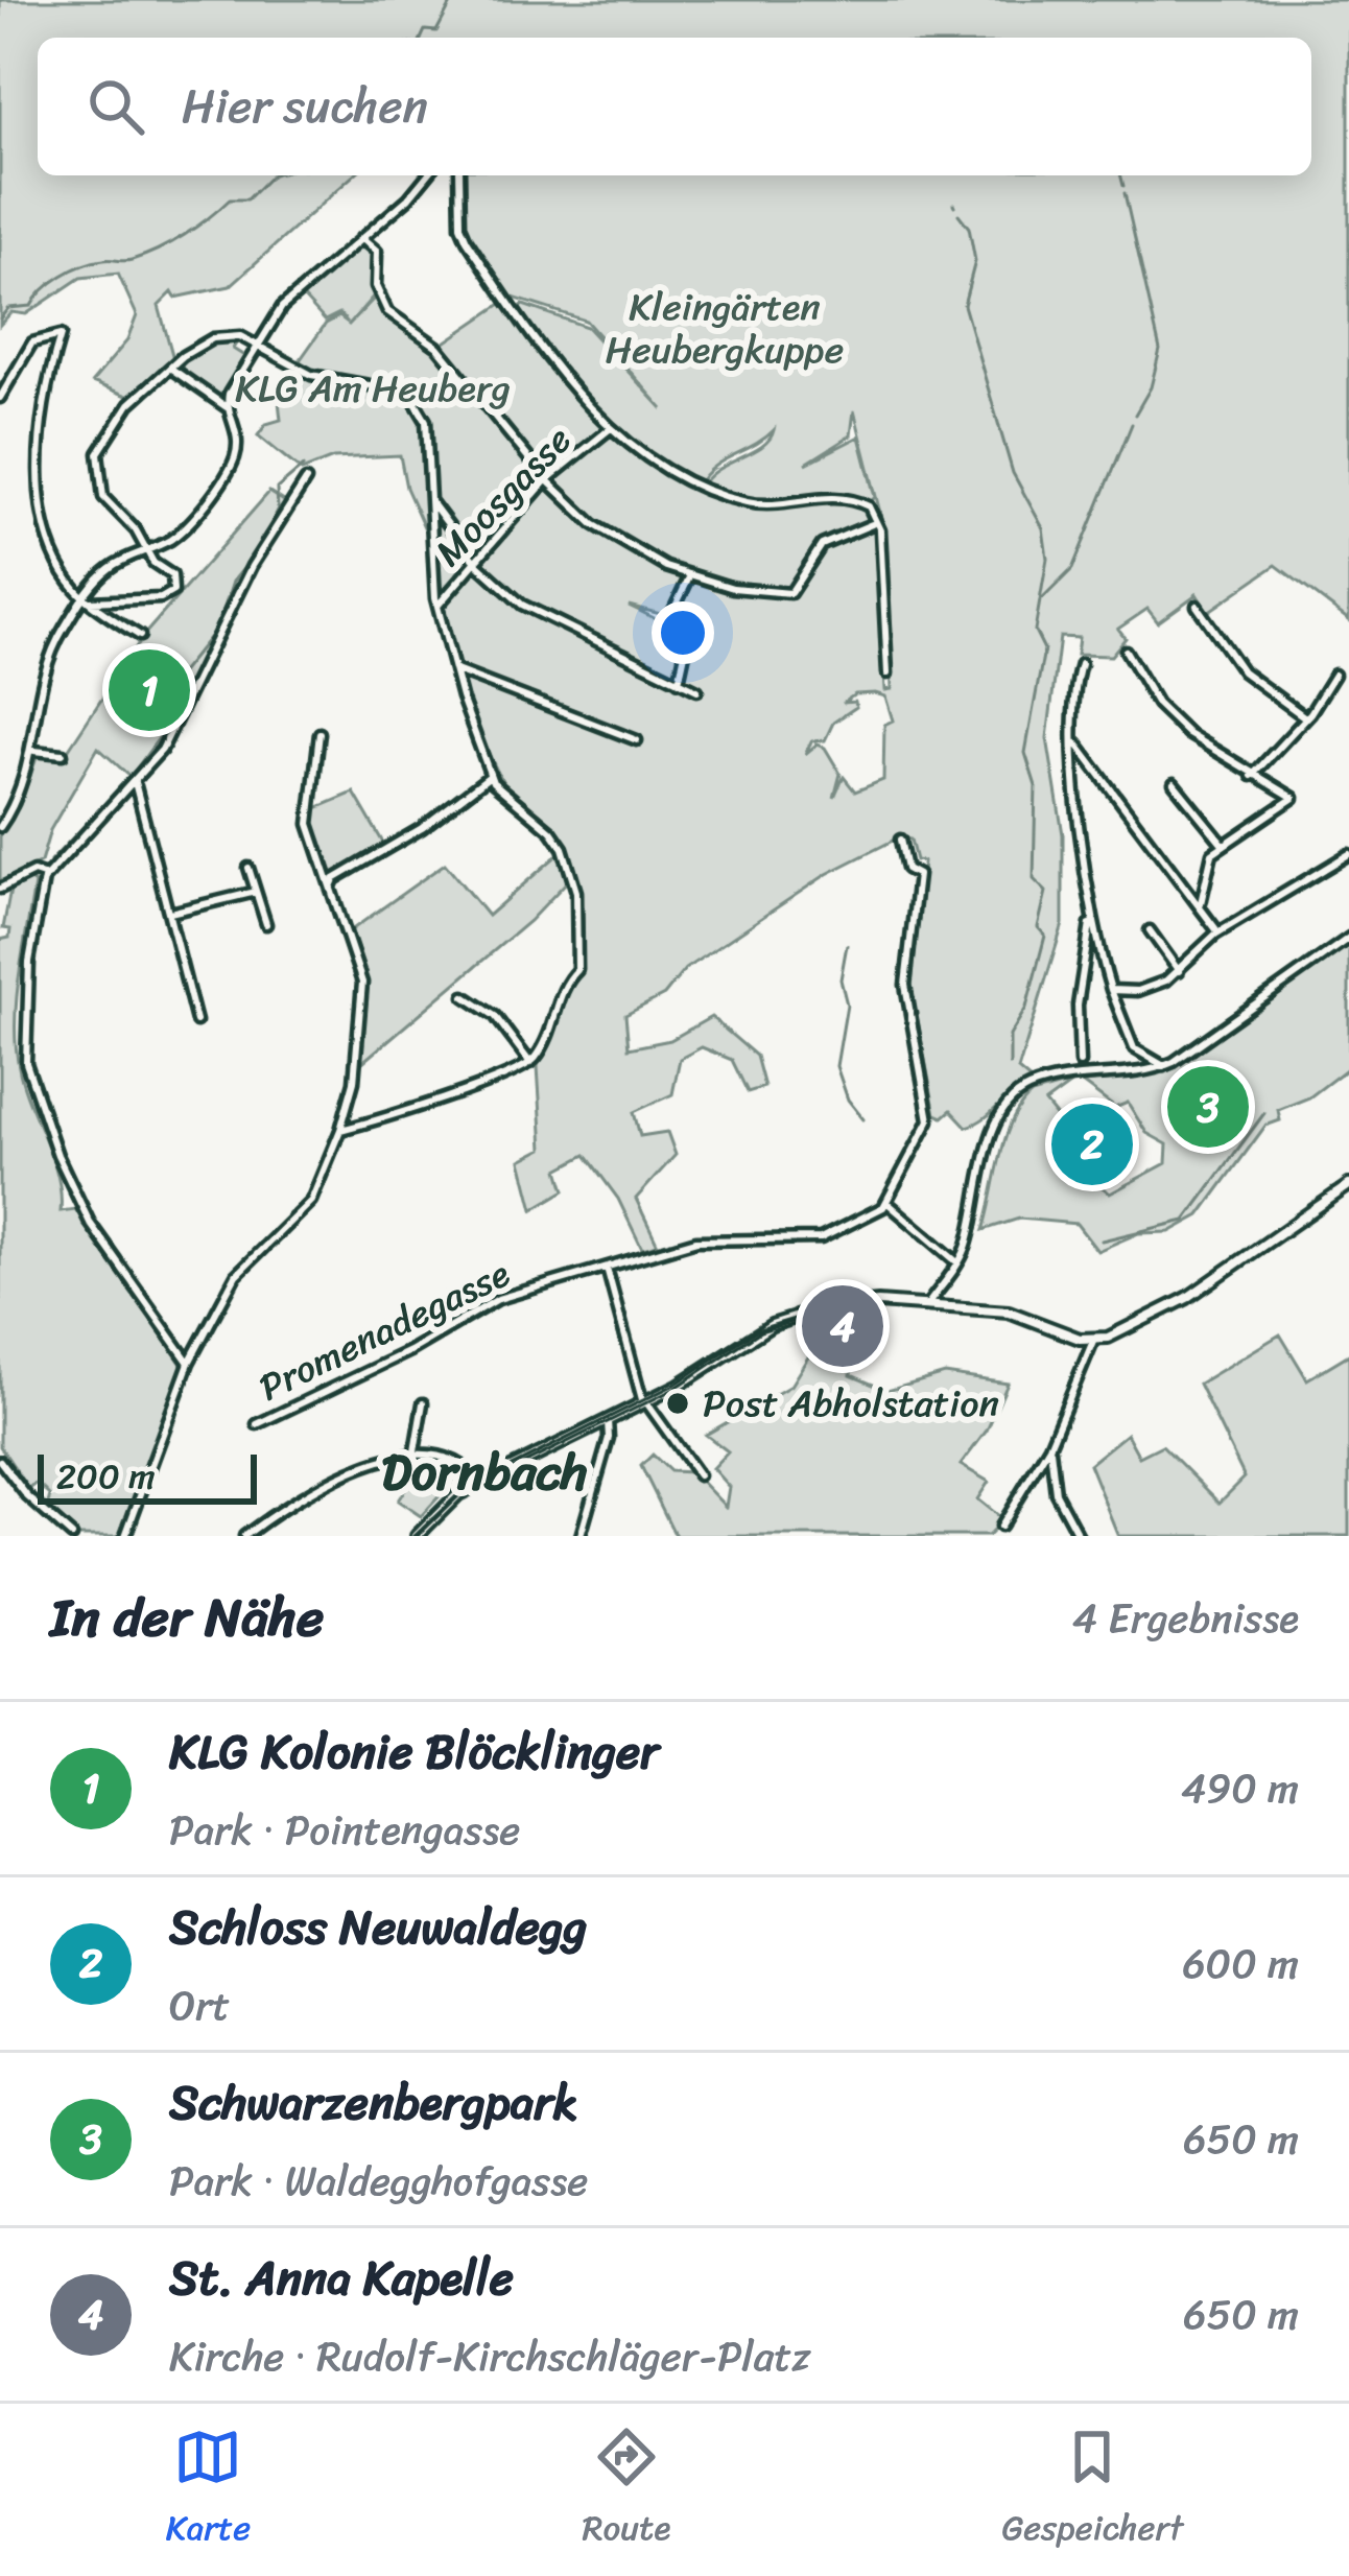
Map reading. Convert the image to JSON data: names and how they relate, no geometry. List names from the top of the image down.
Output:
{
  "streets": {
    "street": ["Moosgasse", "Promenadegasse"]
  },
  "districts": ["Dornbach"],
  "parks": ["Kleingärten Heubergkuppe", "KLG Am Heuberg"],
  "places": ["Post Abholstation"],
  "scale_bar": "200 m",
  "page": {
    "search": "Hier suchen",
    "pins": [
      "1",
      "3",
      "2",
      "4"
    ],
    "scale": "200 m",
    "heading": ["In der Nähe", "4 Ergebnisse"],
    "list": [
      {
        "mark": "1",
        "name": "KLG Kolonie Blöcklinger",
        "note": "Park · Pointengasse",
        "value": "490 m"
      },
      {
        "mark": "2",
        "name": "Schloss Neuwaldegg",
        "note": "Ort",
        "value": "600 m"
      },
      {
        "mark": "3",
        "name": "Schwarzenbergpark",
        "note": "Park · Waldegghofgasse",
        "value": "650 m"
      },
      {
        "mark": "4",
        "name": "St. Anna Kapelle",
        "note": "Kirche · Rudolf-Kirchschläger-Platz",
        "value": "650 m"
      }
    ],
    "nav": ["Karte", "Route", "Gespeichert"]
  }
}
